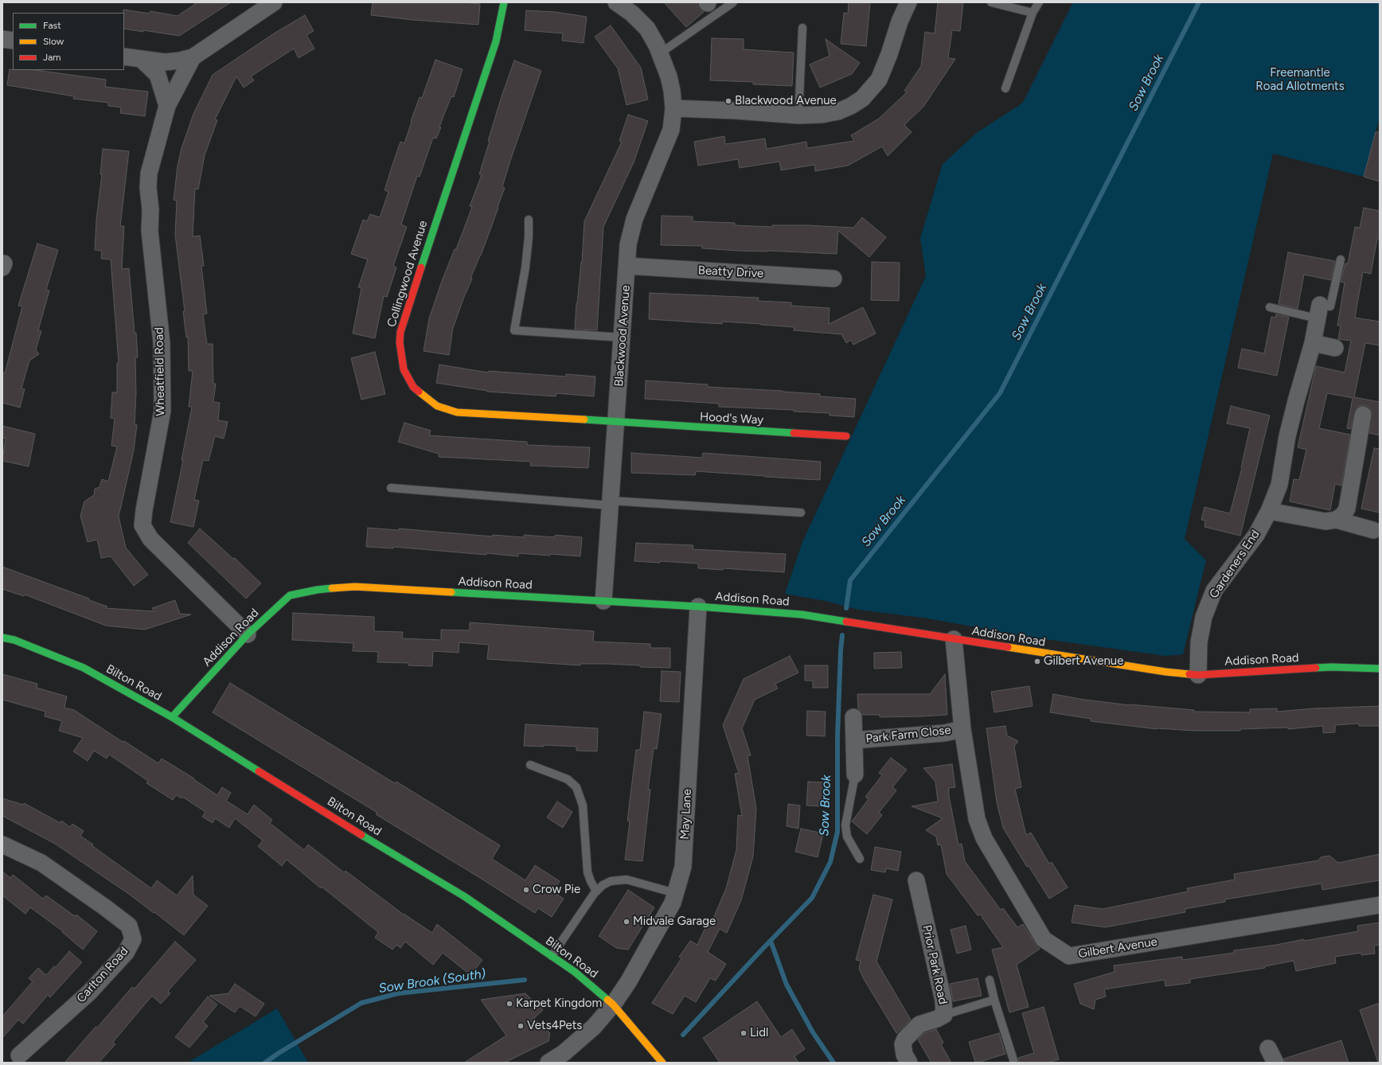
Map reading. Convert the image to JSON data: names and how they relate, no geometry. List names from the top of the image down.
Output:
{
  "streets": {
    "street": [
      "Beatty Drive",
      "Collingwood Avenue",
      "Blackwood Avenue",
      "Wheatfield Road",
      "Hood's Way",
      "Gardeners End",
      "Addison Road",
      "Bilton Road",
      "Park Farm Close",
      "May Lane",
      "Gilbert Avenue",
      "Prior Park Road",
      "Carlton Road"
    ]
  },
  "crossings": [
    ["Beatty Drive", "Blackwood Avenue"],
    ["Collingwood Avenue", "Blackwood Avenue"],
    ["Collingwood Avenue", "Hood's Way"],
    ["Blackwood Avenue", "Hood's Way"],
    ["Blackwood Avenue", "Addison Road"],
    ["Wheatfield Road", "Addison Road"],
    ["Gardeners End", "Addison Road"],
    ["Addison Road", "Bilton Road"],
    ["Addison Road", "May Lane"],
    ["Addison Road", "Gilbert Avenue"],
    ["Bilton Road", "May Lane"],
    ["Park Farm Close", "Gilbert Avenue"]
  ],
  "water": ["Sow Brook", "Sow Brook (South)"],
  "parks": ["Freemantle Road Allotments"],
  "places": [
    "Blackwood Avenue",
    "Gilbert Avenue",
    "Crow Pie",
    "Midvale Garage",
    "Karpet Kingdom",
    "Vets4Pets",
    "Lidl"
  ],
  "legend": ["Fast", "Slow", "Jam"]
}
